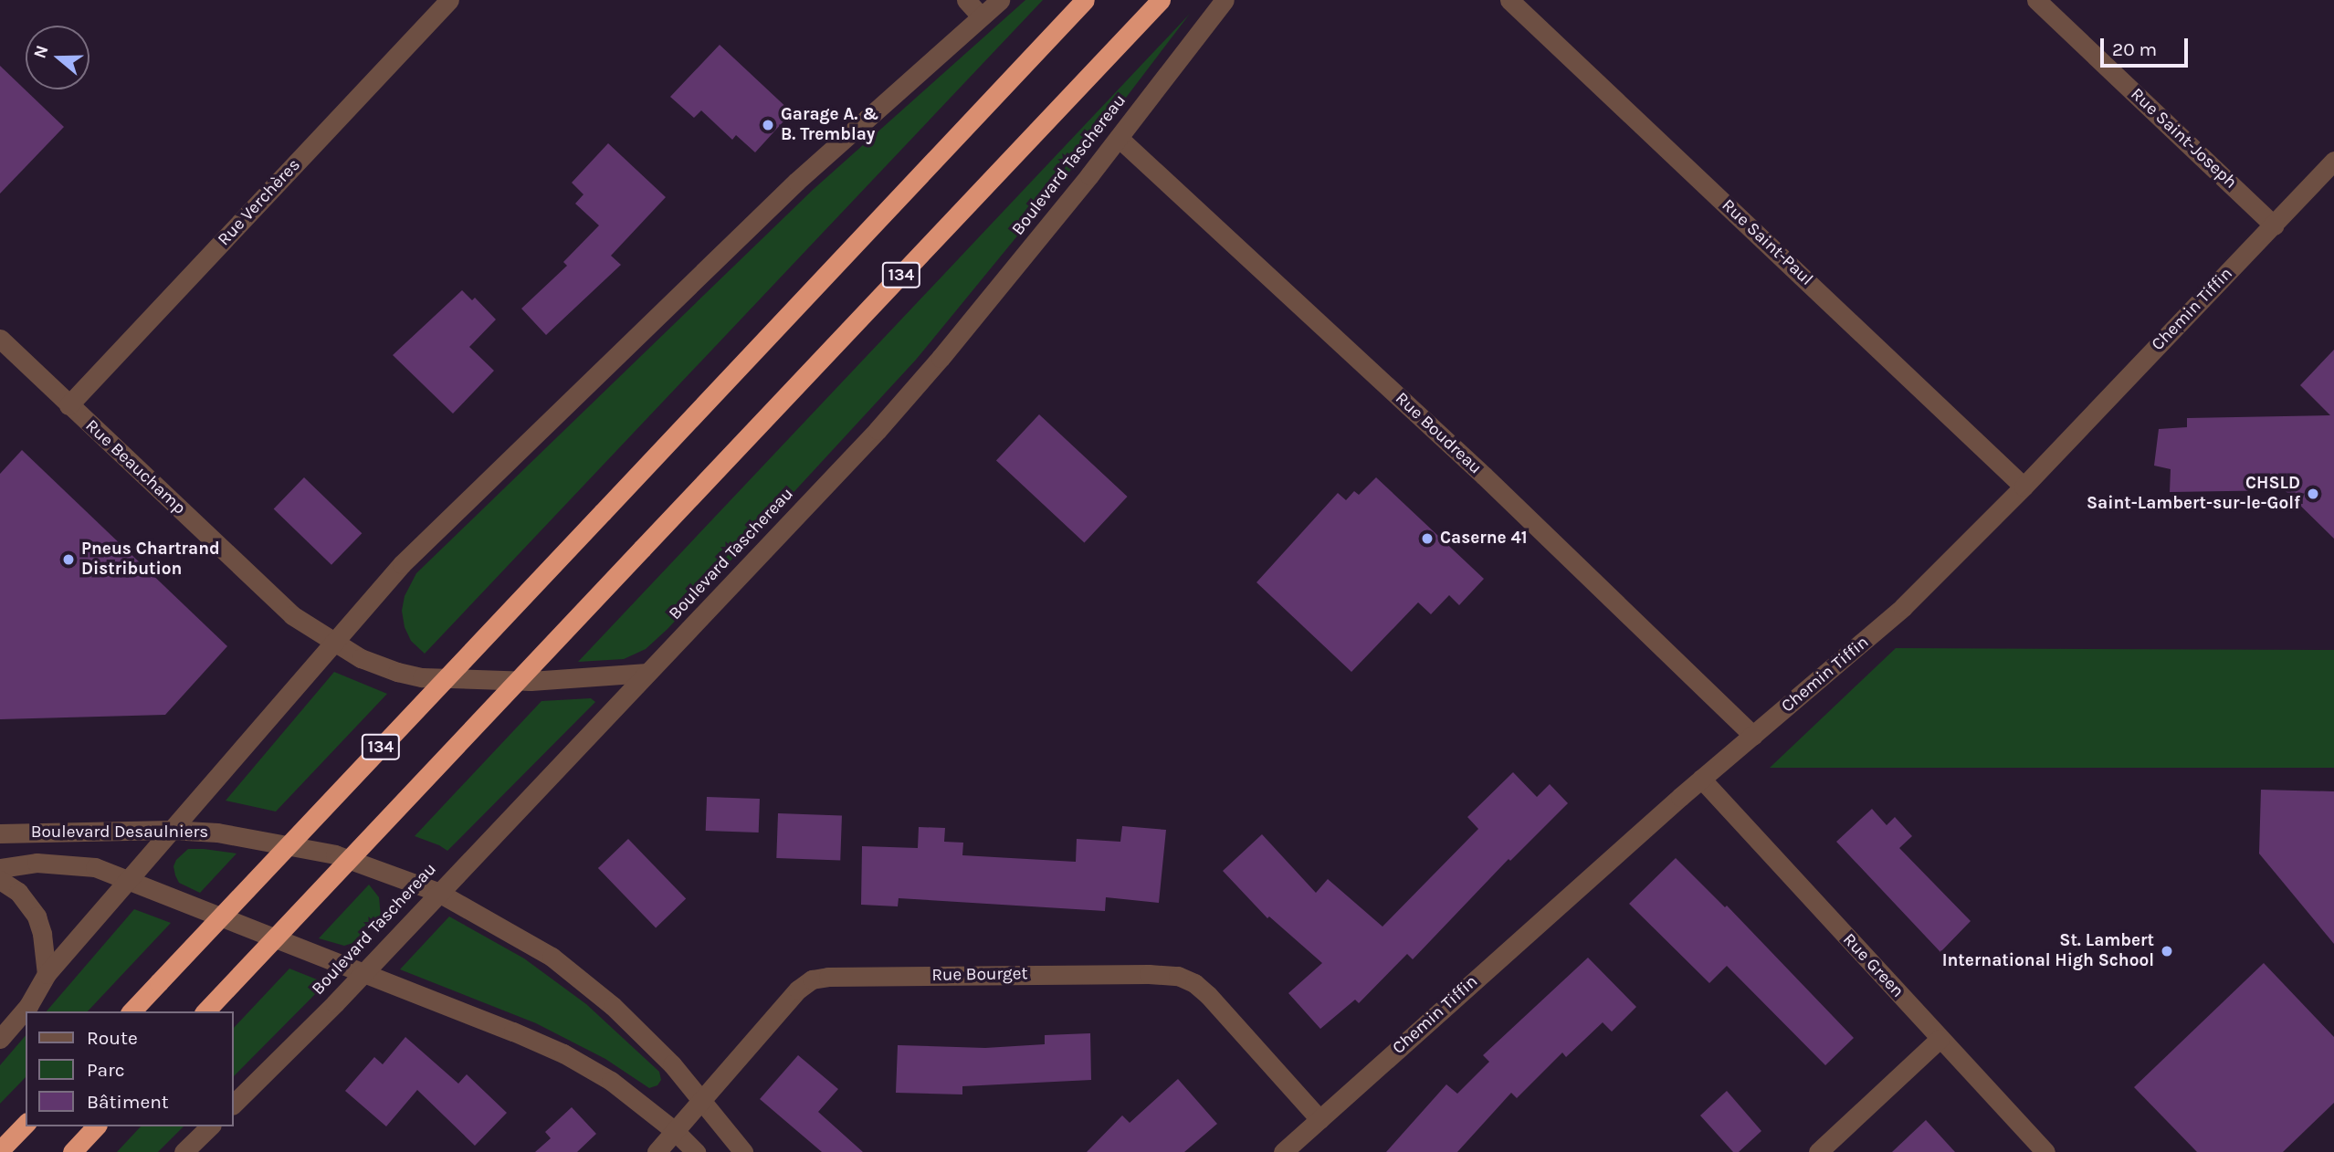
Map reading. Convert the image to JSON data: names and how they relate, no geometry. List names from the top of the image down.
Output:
{
  "streets": {
    "highway": ["134"],
    "street": [
      "Rue Saint-Joseph",
      "Boulevard Taschereau",
      "Rue Verchères",
      "Rue Saint-Paul",
      "Chemin Tiffin",
      "Rue Boudreau",
      "Rue Beauchamp",
      "Boulevard Desaulniers",
      "Rue Green",
      "Rue Bourget"
    ]
  },
  "crossings": [
    ["Rue Saint-Joseph", "Chemin Tiffin"],
    ["Boulevard Taschereau", "Rue Boudreau"],
    ["Boulevard Taschereau", "Rue Beauchamp"],
    ["Boulevard Taschereau", "Boulevard Desaulniers"],
    ["Rue Verchères", "Rue Beauchamp"],
    ["Rue Saint-Paul", "Chemin Tiffin"],
    ["Chemin Tiffin", "Rue Boudreau"],
    ["Chemin Tiffin", "Rue Green"],
    ["Chemin Tiffin", "Rue Bourget"],
    ["Boulevard Desaulniers", "Rue Bourget"]
  ],
  "places": [
    "Garage A. & B. Tremblay",
    "CHSLD Saint-Lambert-sur-le-Golf",
    "Caserne 41",
    "Pneus Chartrand Distribution",
    "St. Lambert International High School"
  ],
  "legend": ["Route", "Parc", "Bâtiment"],
  "scale_bar": "20 m",
  "north": "left"
}
